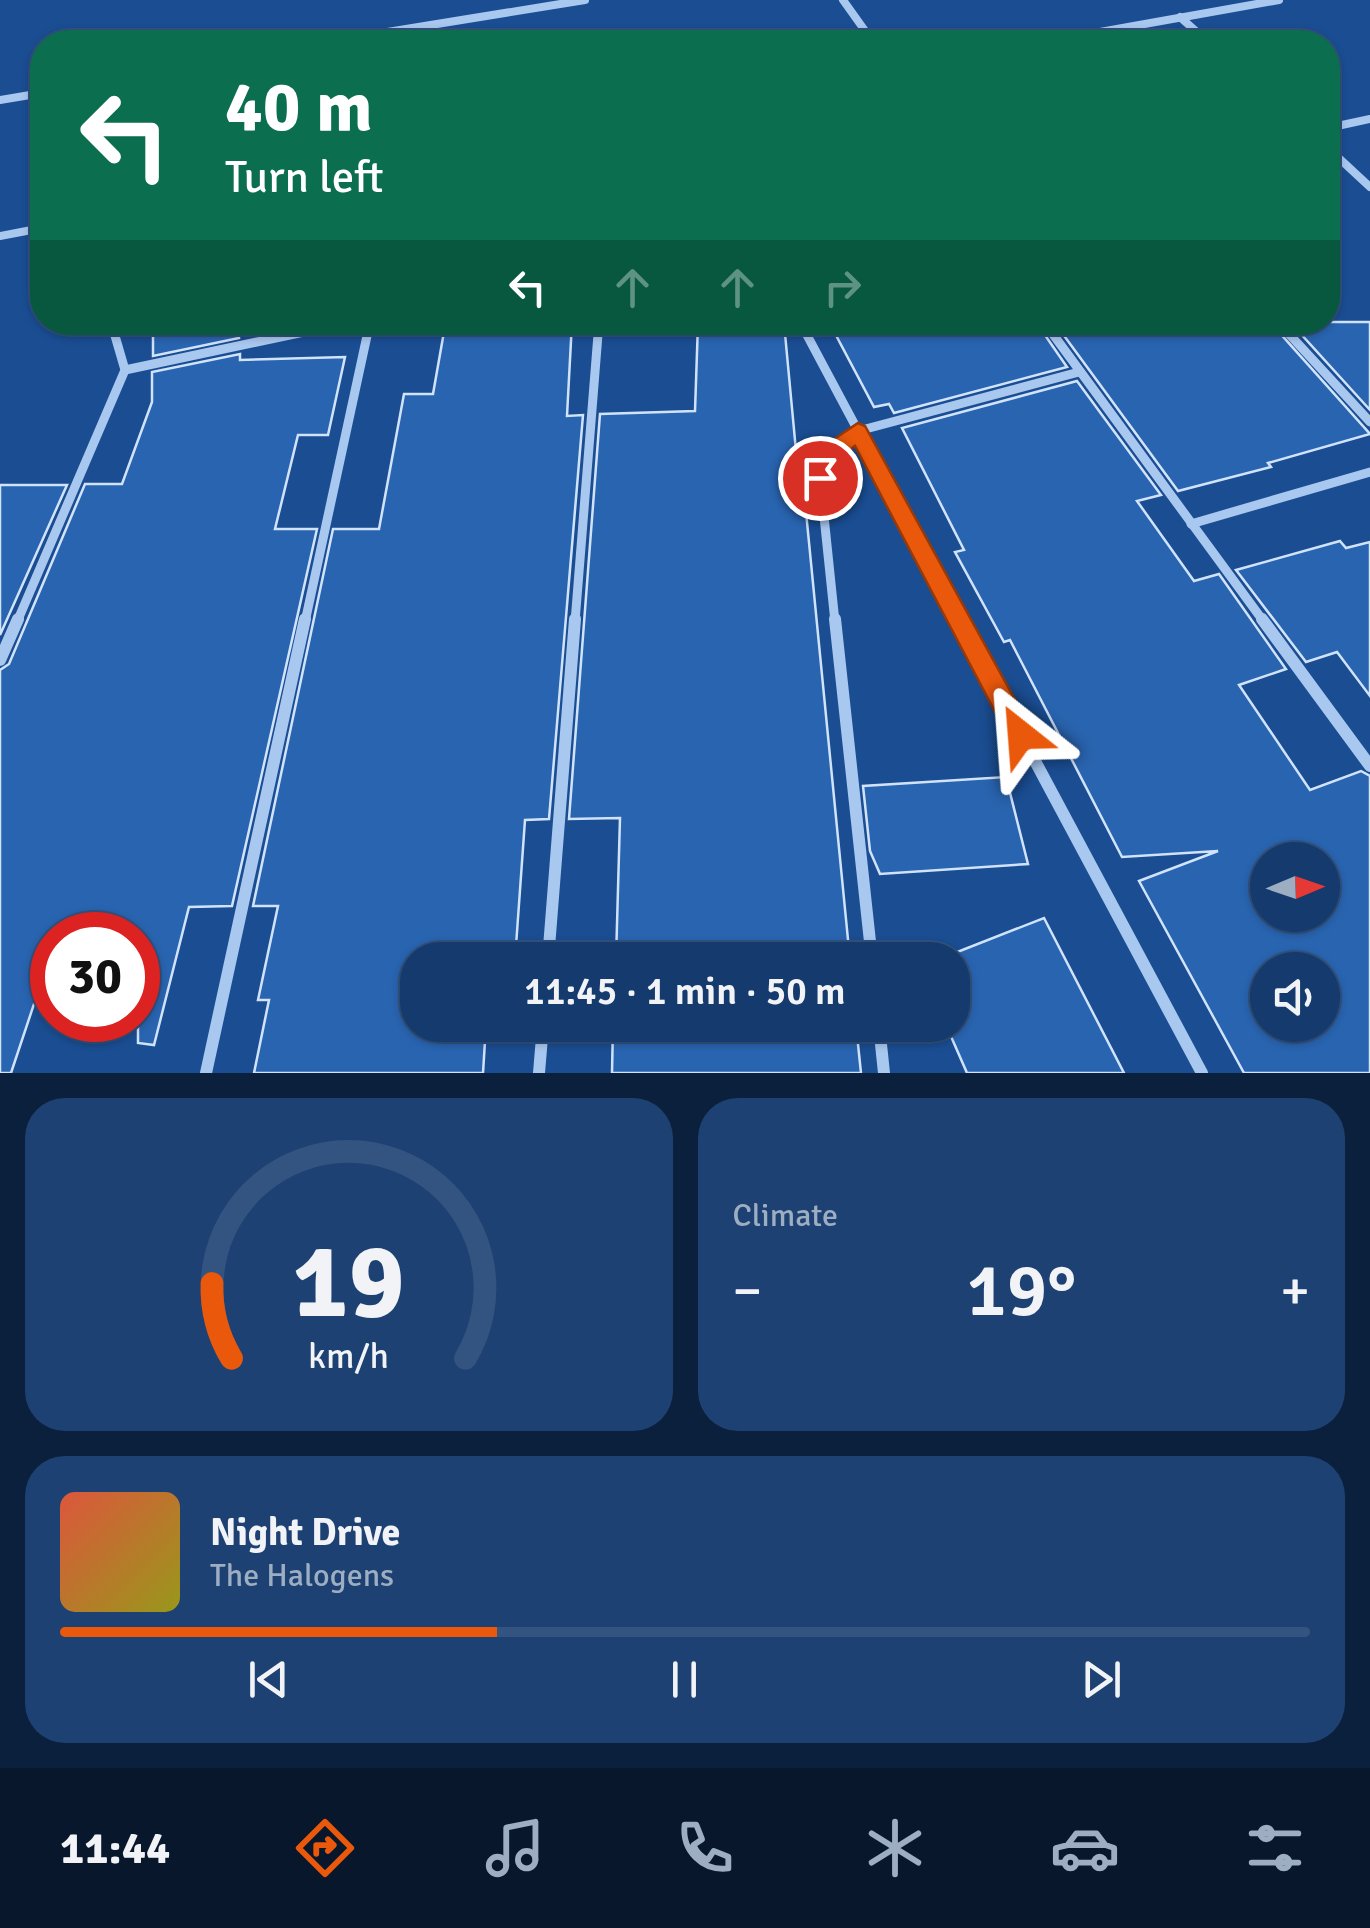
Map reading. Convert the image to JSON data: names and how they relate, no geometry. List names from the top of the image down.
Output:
{
  "north": "right",
  "page": {
    "turn": ["40 m", "Turn left"],
    "limit": "30",
    "trip": "11:45 · 1 min · 50 m",
    "tile": "Climate",
    "heat": ["−", "19°", "+"],
    "song": ["Night Drive", "The Halogens"],
    "tabs": "11:44",
    "gauge": ["19", "km/h"]
  }
}
